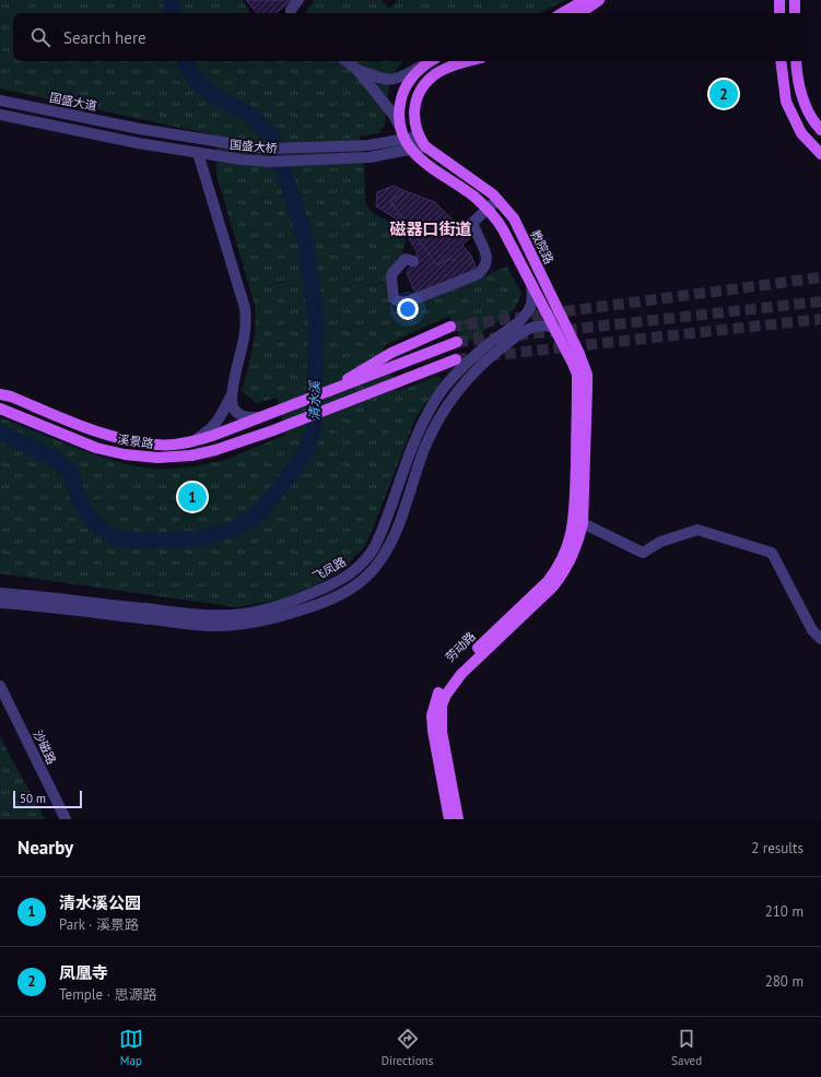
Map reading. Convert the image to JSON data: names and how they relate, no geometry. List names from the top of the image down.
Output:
{
  "streets": {
    "main road": ["教院路", "溪景路", "劳动路"],
    "street": [
      "国盛大道",
      "国盛大桥",
      "飞凤路",
      "沙磁路"
    ]
  },
  "crossings": [
    ["国盛大道", "国盛大桥"],
    ["教院路", "劳动路"]
  ],
  "districts": ["磁器口街道"],
  "water": ["清水溪"],
  "scale_bar": "50 m",
  "page": {
    "search": "Search here",
    "pins": ["2", "1"],
    "scale": "50 m",
    "heading": ["Nearby", "2 results"],
    "list": [
      {
        "mark": "1",
        "name": "清水溪公园",
        "note": "Park · 溪景路",
        "value": "210 m"
      },
      {
        "mark": "2",
        "name": "凤凰寺",
        "note": "Temple · 思源路",
        "value": "280 m"
      }
    ],
    "nav": ["Map", "Directions", "Saved"]
  }
}
